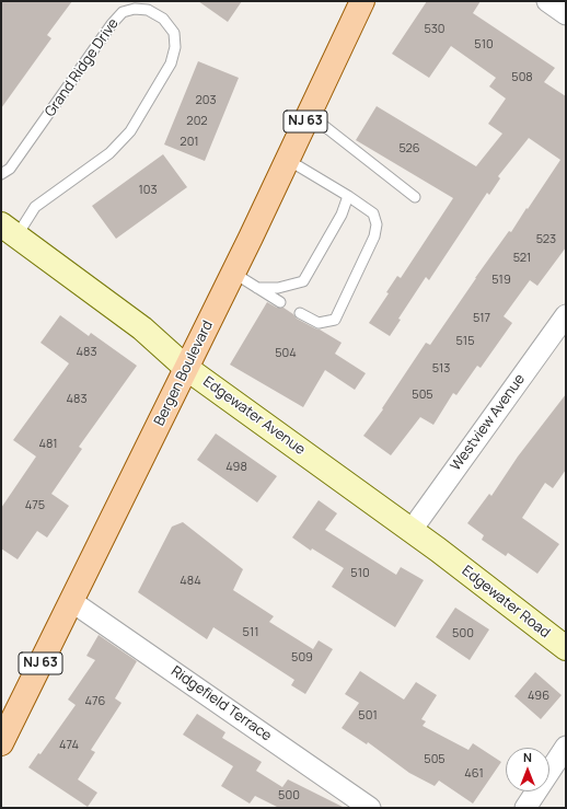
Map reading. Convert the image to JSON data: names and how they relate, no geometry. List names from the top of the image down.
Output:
{
  "streets": {
    "main road": ["NJ 63", "Bergen Boulevard"],
    "street": [
      "Edgewater Avenue",
      "Westview Avenue",
      "Edgewater Road",
      "Ridgefield Terrace"
    ],
    "lane": ["Grand Ridge Drive"]
  },
  "crossings": [
    ["Grand Ridge Drive", "Edgewater Avenue"],
    ["Bergen Boulevard", "Edgewater Avenue"],
    ["Bergen Boulevard", "Ridgefield Terrace"],
    ["Edgewater Avenue", "Westview Avenue"],
    ["Edgewater Avenue", "Edgewater Road"]
  ],
  "house_numbers": [
    "530",
    "510",
    "508",
    "203",
    "202",
    "201",
    "526",
    "103",
    "523",
    "521",
    "519",
    "517",
    "515",
    "483",
    "504",
    "513",
    "505",
    "483",
    "481",
    "498",
    "475",
    "510",
    "484",
    "511",
    "500",
    "509",
    "496",
    "476",
    "501",
    "474",
    "505",
    "461",
    "500"
  ],
  "north": "top"
}
